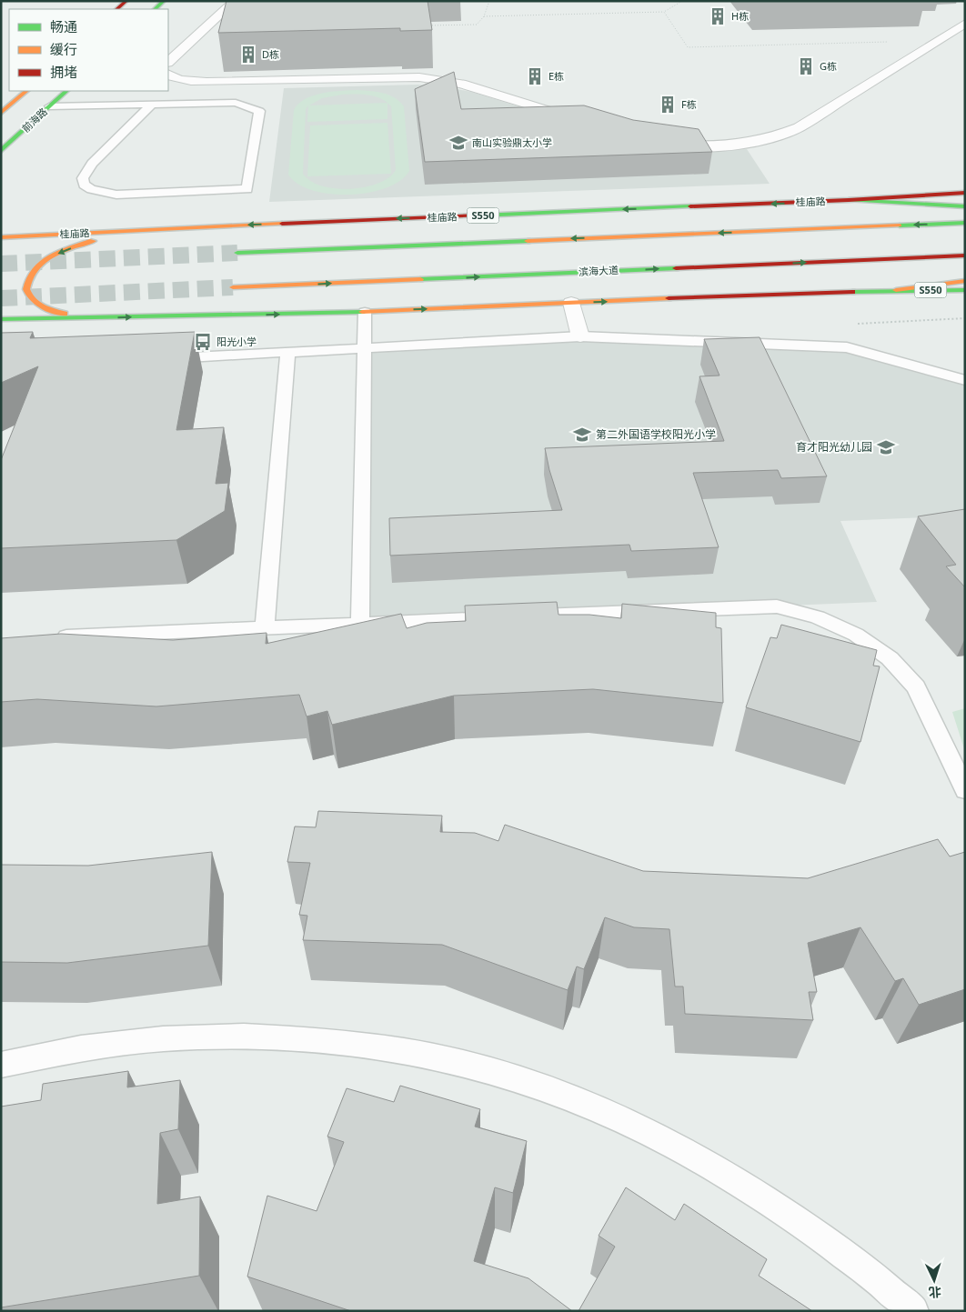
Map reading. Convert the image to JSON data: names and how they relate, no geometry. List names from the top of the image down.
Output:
{
  "streets": {
    "main road": [
      "前海路",
      "桂庙路",
      "S550",
      "滨海大道"
    ]
  },
  "places": {
    "building": [
      "H栋",
      "D栋",
      "G栋",
      "E栋",
      "F栋"
    ],
    "school or university": ["南山实验鼎太小学", "第二外国语学校阳光小学", "育才阳光幼儿园"],
    "bus stop": ["阳光小学"]
  },
  "legend": ["畅通", "缓行", "拥堵"],
  "north": "bottom"
}
